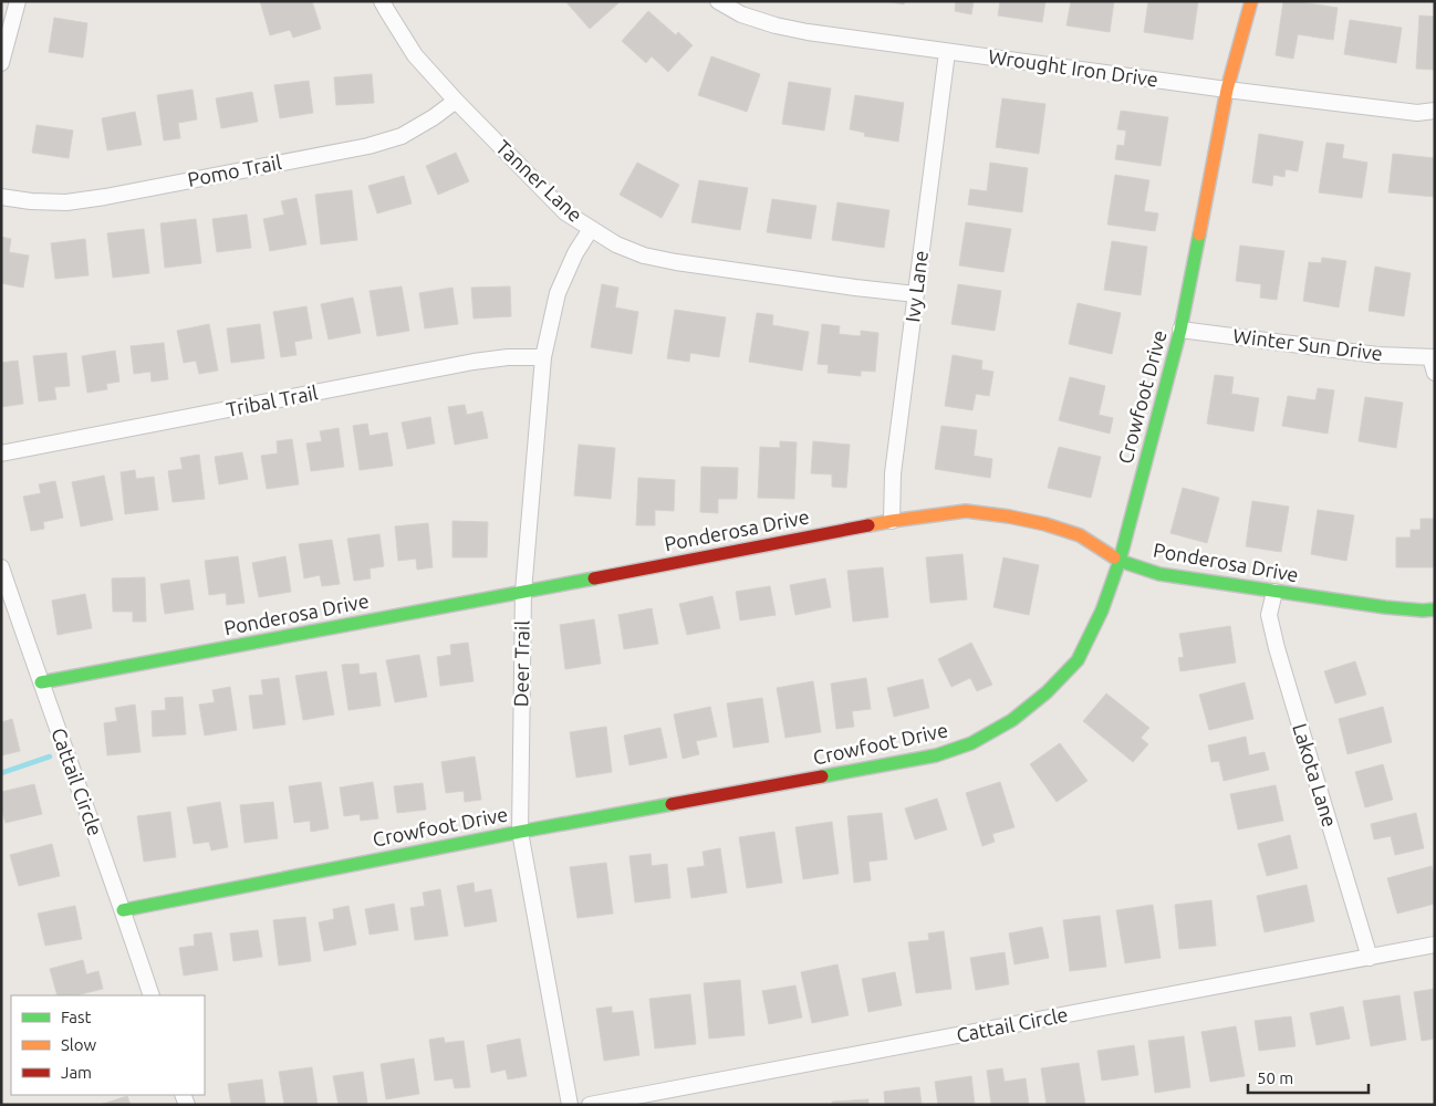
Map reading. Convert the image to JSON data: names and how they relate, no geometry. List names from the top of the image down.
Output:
{
  "streets": {
    "street": [
      "Wrought Iron Drive",
      "Pomo Trail",
      "Tanner Lane",
      "Ivy Lane",
      "Winter Sun Drive",
      "Crowfoot Drive",
      "Tribal Trail",
      "Ponderosa Drive",
      "Deer Trail",
      "Lakota Lane",
      "Cattail Circle"
    ]
  },
  "crossings": [
    ["Wrought Iron Drive", "Ivy Lane"],
    ["Wrought Iron Drive", "Crowfoot Drive"],
    ["Pomo Trail", "Tanner Lane"],
    ["Tanner Lane", "Ivy Lane"],
    ["Tanner Lane", "Deer Trail"],
    ["Ivy Lane", "Ponderosa Drive"],
    ["Winter Sun Drive", "Crowfoot Drive"],
    ["Crowfoot Drive", "Ponderosa Drive"],
    ["Crowfoot Drive", "Deer Trail"],
    ["Crowfoot Drive", "Cattail Circle"],
    ["Tribal Trail", "Deer Trail"],
    ["Ponderosa Drive", "Deer Trail"],
    ["Ponderosa Drive", "Lakota Lane"],
    ["Ponderosa Drive", "Cattail Circle"],
    ["Lakota Lane", "Cattail Circle"]
  ],
  "legend": ["Fast", "Slow", "Jam"],
  "scale_bar": "50 m"
}
